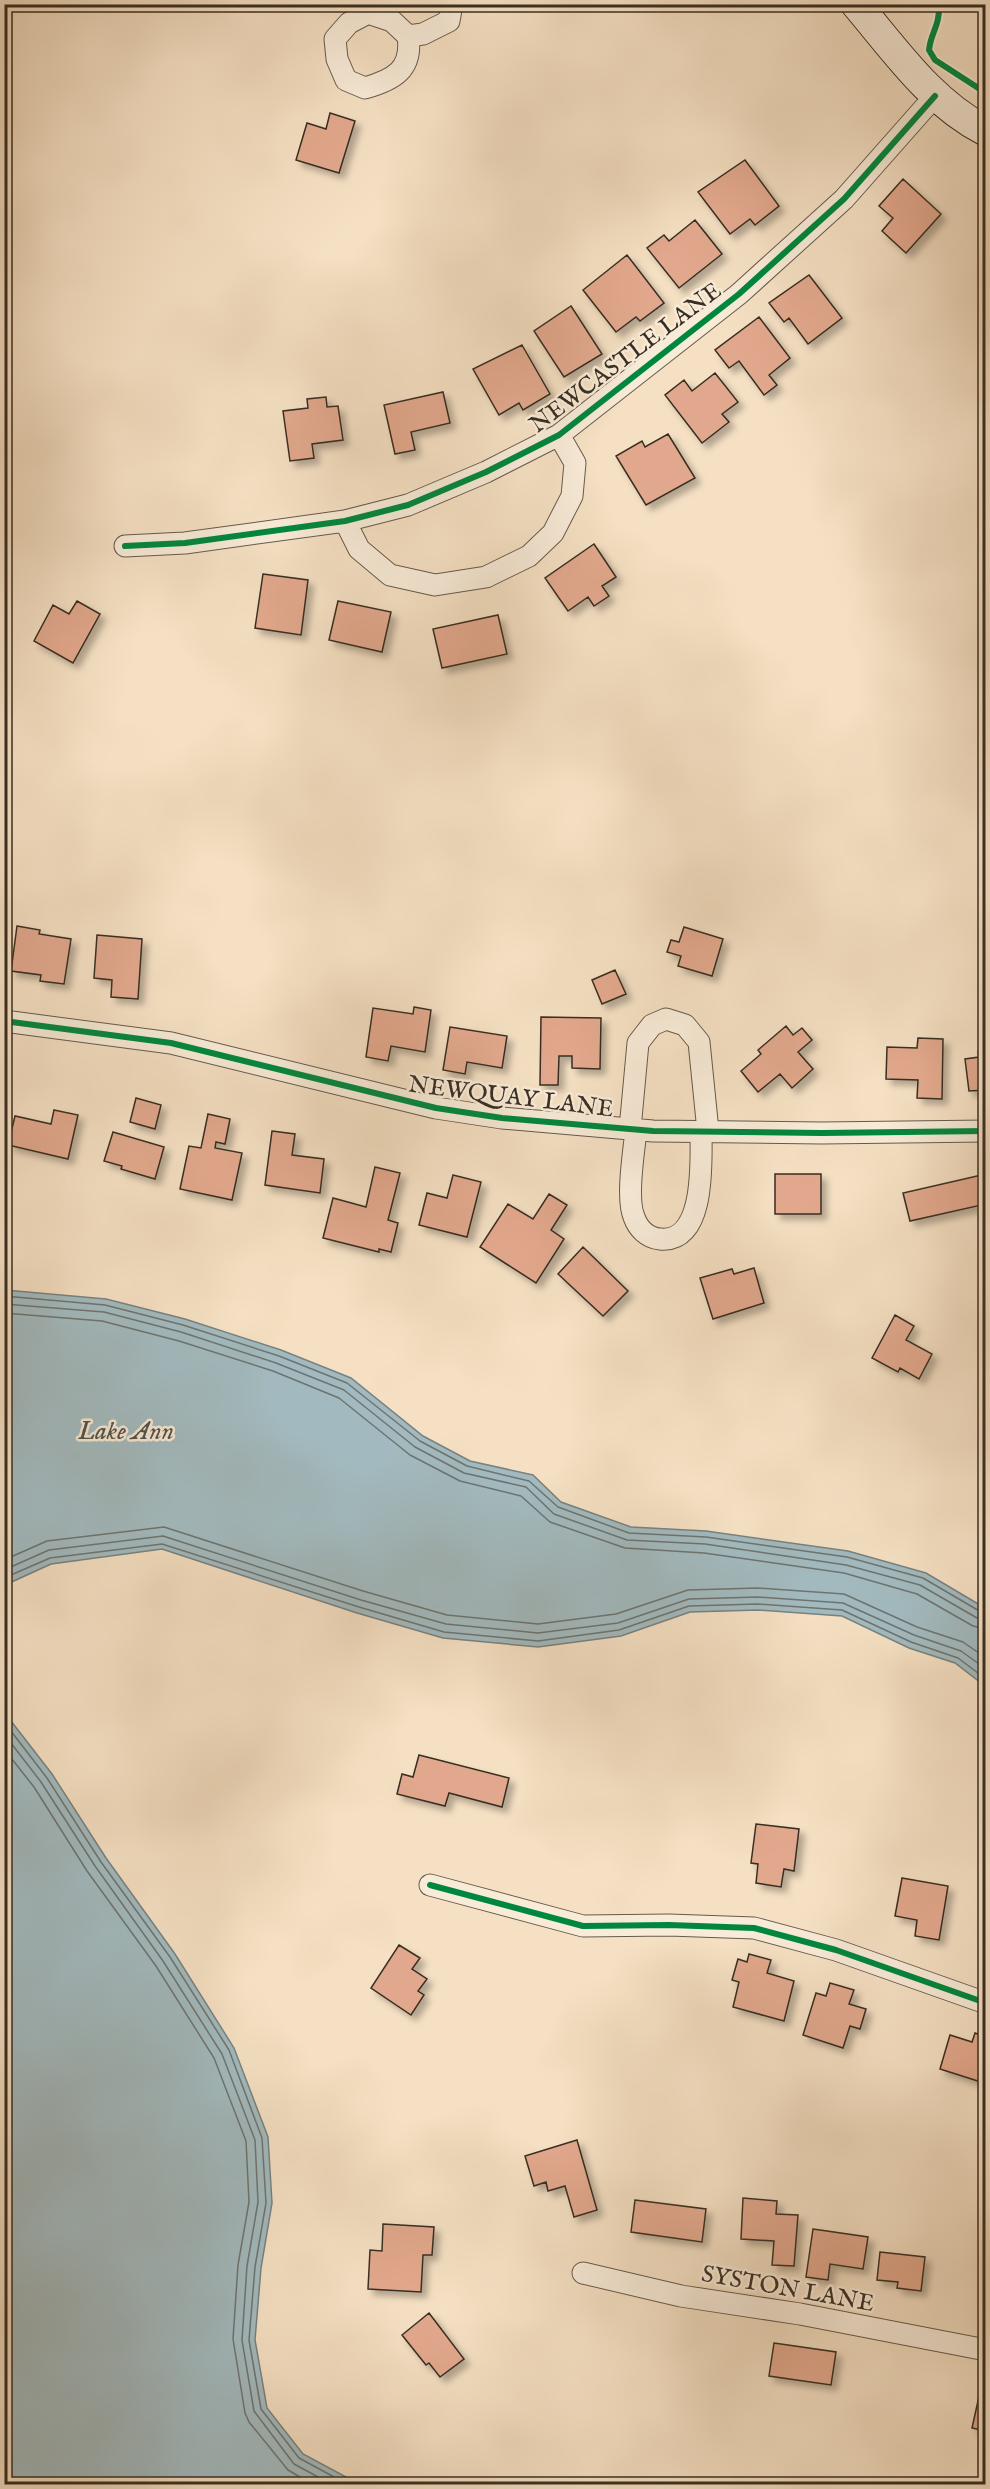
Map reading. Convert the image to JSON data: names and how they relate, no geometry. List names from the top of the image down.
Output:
{
  "streets": {
    "street": ["NEWCASTLE LANE", "NEWQUAY LANE", "SYSTON LANE"]
  },
  "water": ["Lake Ann"]
}
